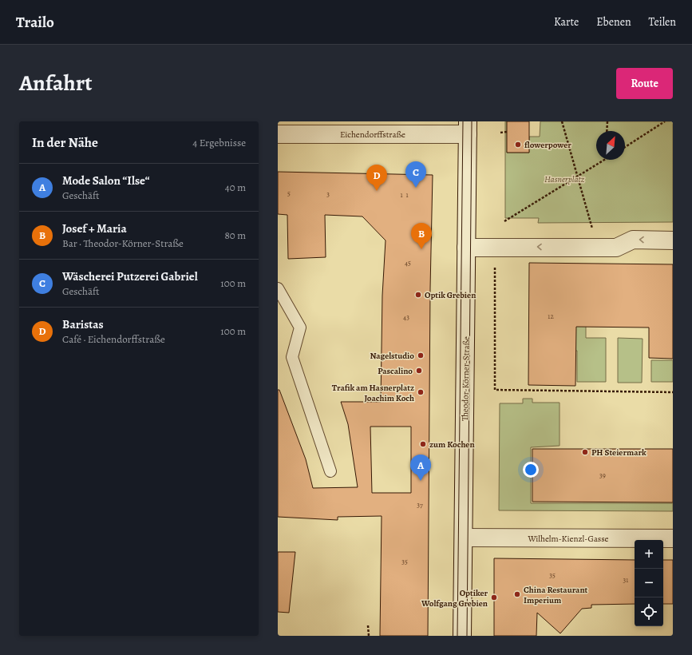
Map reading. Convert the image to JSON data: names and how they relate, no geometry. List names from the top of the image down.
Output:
{
  "streets": {
    "street": ["Eichendorffstraße", "Theodor-Körner-Straße", "Wilhelm-Kienzl-Gasse"]
  },
  "crossings": [
    ["Eichendorffstraße", "Theodor-Körner-Straße"],
    ["Theodor-Körner-Straße", "Wilhelm-Kienzl-Gasse"]
  ],
  "parks": ["Hasnerplatz"],
  "places": [
    "flowerpower",
    "Optik Grebien",
    "Nagelstudio",
    "Pascalino",
    "Trafik am Hasnerplatz Joachim Koch",
    "zum Kochen",
    "PH Steiermark",
    "China Restaurant Imperium",
    "Optiker Wolfgang Grebien"
  ],
  "house_numbers": [
    "5",
    "3",
    "1",
    "1",
    "45",
    "12",
    "43",
    "39",
    "37",
    "35",
    "35",
    "31"
  ],
  "north": "top right",
  "page": {
    "header": "Trailo",
    "nav": ["Karte", "Ebenen", "Teilen"],
    "title": "Anfahrt",
    "buttons": "Route",
    "heading": ["In der Nähe", "4 Ergebnisse"],
    "pins": [
      "C",
      "D",
      "B",
      "A"
    ],
    "list": [
      {
        "mark": "A",
        "name": "Mode Salon “Ilse“",
        "note": "Geschäft",
        "value": "40 m"
      },
      {
        "mark": "B",
        "name": "Josef + Maria",
        "note": "Bar · Theodor-Körner-Straße",
        "value": "80 m"
      },
      {
        "mark": "C",
        "name": "Wäscherei Putzerei Gabriel",
        "note": "Geschäft",
        "value": "100 m"
      },
      {
        "mark": "D",
        "name": "Baristas",
        "note": "Café · Eichendorffstraße",
        "value": "100 m"
      }
    ],
    "map_buttons": ["+", "−"]
  }
}
